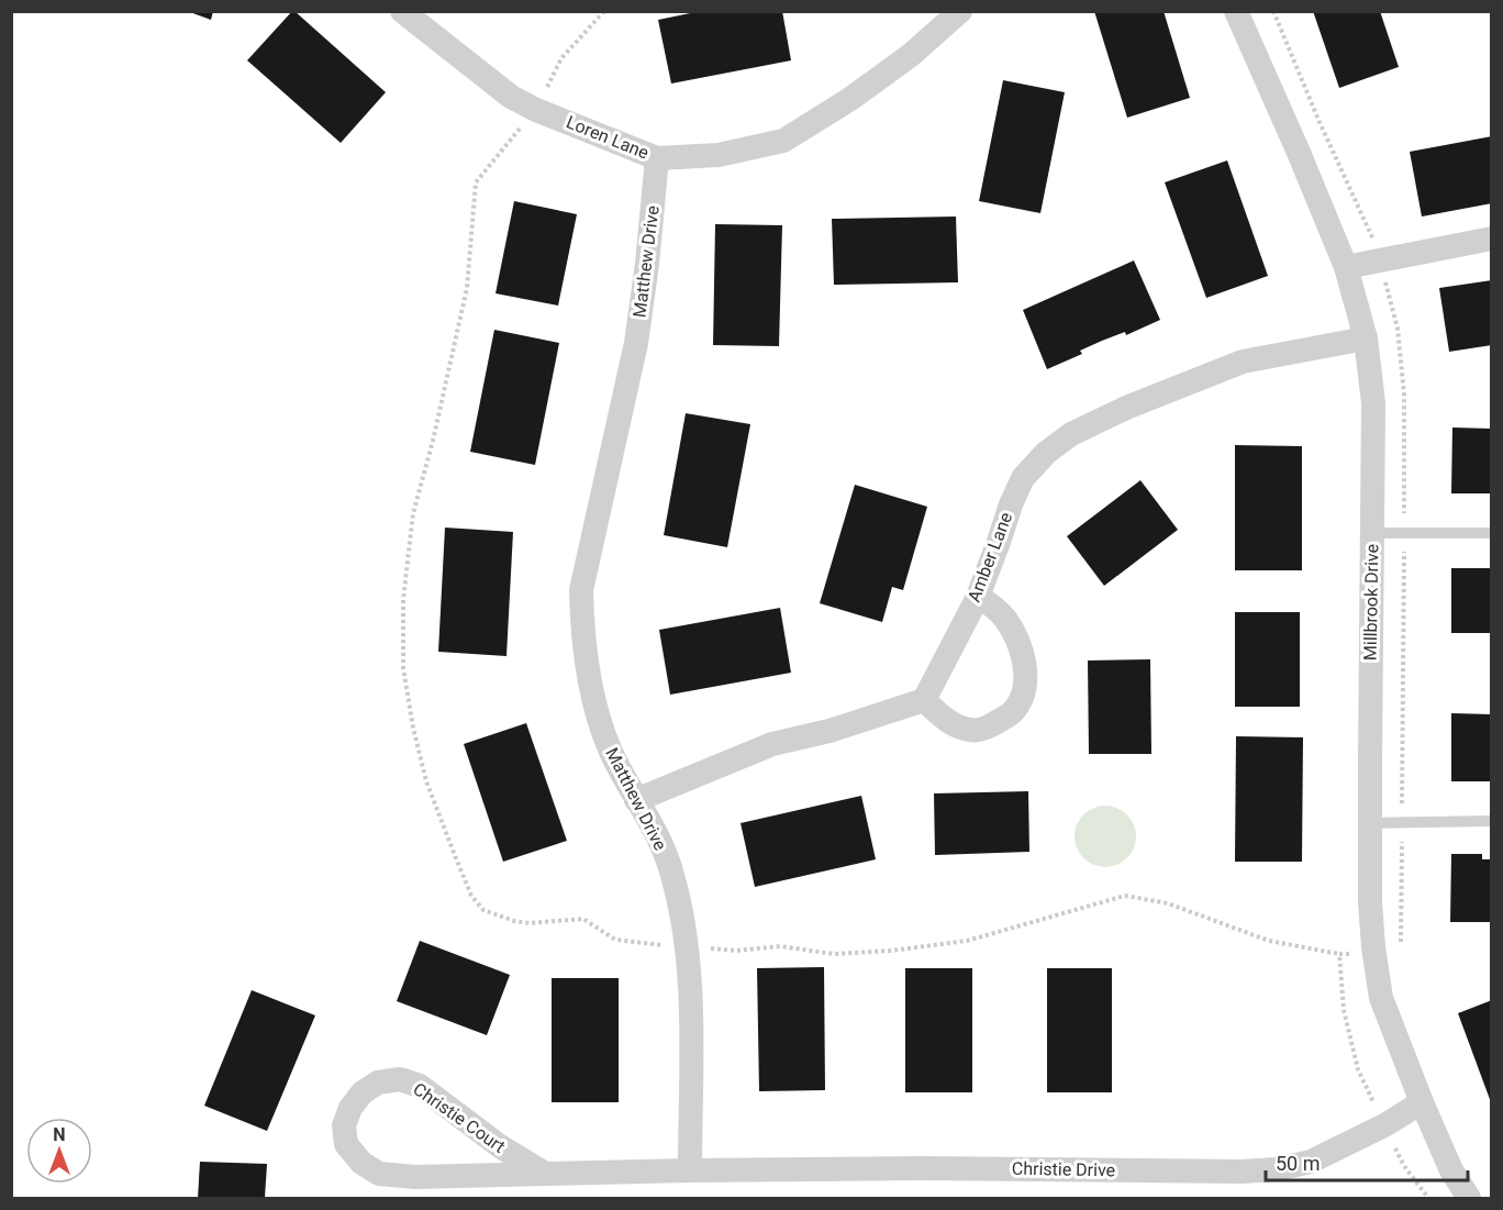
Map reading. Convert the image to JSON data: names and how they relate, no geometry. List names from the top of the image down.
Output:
{
  "streets": {
    "street": [
      "Loren Lane",
      "Matthew Drive",
      "Amber Lane",
      "Millbrook Drive",
      "Christie Court",
      "Christie Drive"
    ]
  },
  "crossings": [
    ["Loren Lane", "Matthew Drive"],
    ["Matthew Drive", "Christie Court"],
    ["Matthew Drive", "Christie Drive"],
    ["Amber Lane", "Millbrook Drive"],
    ["Millbrook Drive", "Christie Drive"],
    ["Christie Court", "Christie Drive"]
  ],
  "scale_bar": "50 m",
  "north": "top"
}
